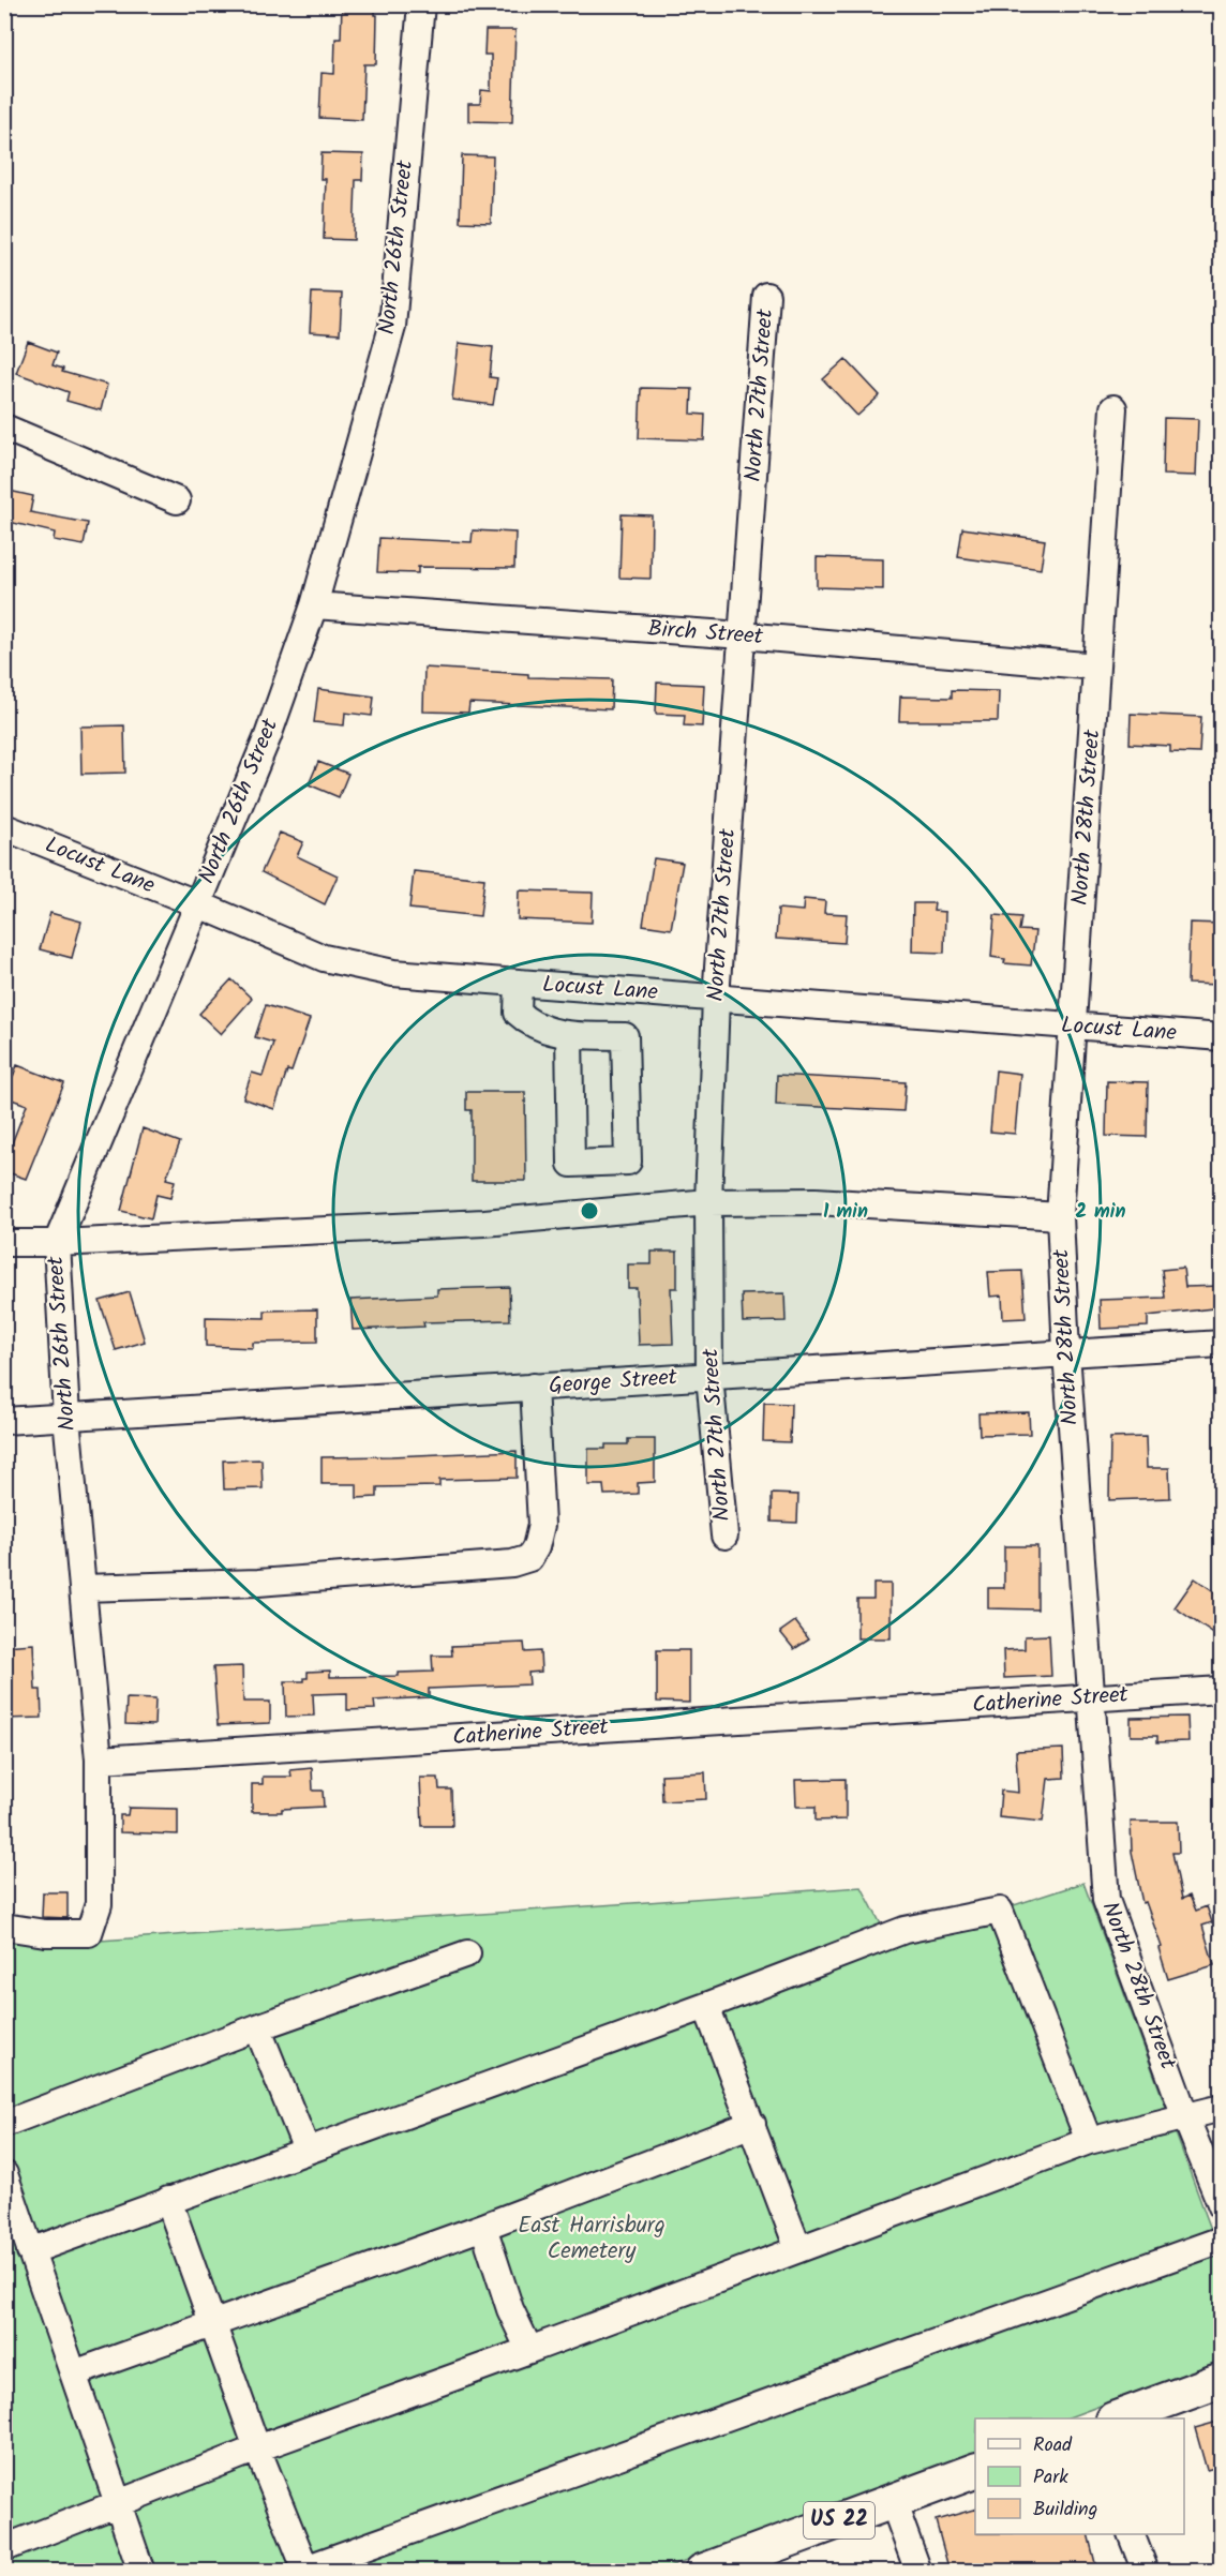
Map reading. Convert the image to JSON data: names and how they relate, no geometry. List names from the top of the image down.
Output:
{
  "streets": {
    "main road": ["US 22"],
    "street": [
      "North 26th Street",
      "North 27th Street",
      "Birch Street",
      "North 28th Street",
      "Locust Lane",
      "George Street",
      "Catherine Street"
    ]
  },
  "crossings": [
    ["North 26th Street", "Birch Street"],
    ["North 26th Street", "Locust Lane"],
    ["North 26th Street", "George Street"],
    ["North 26th Street", "Catherine Street"],
    ["North 27th Street", "Birch Street"],
    ["North 27th Street", "Locust Lane"],
    ["North 27th Street", "George Street"],
    ["Birch Street", "North 28th Street"],
    ["North 28th Street", "Locust Lane"],
    ["North 28th Street", "George Street"],
    ["North 28th Street", "Catherine Street"]
  ],
  "parks": ["East Harrisburg Cemetery"],
  "legend": ["Road", "Park", "Building"],
  "rings": ["1 min", "2 min"]
}
